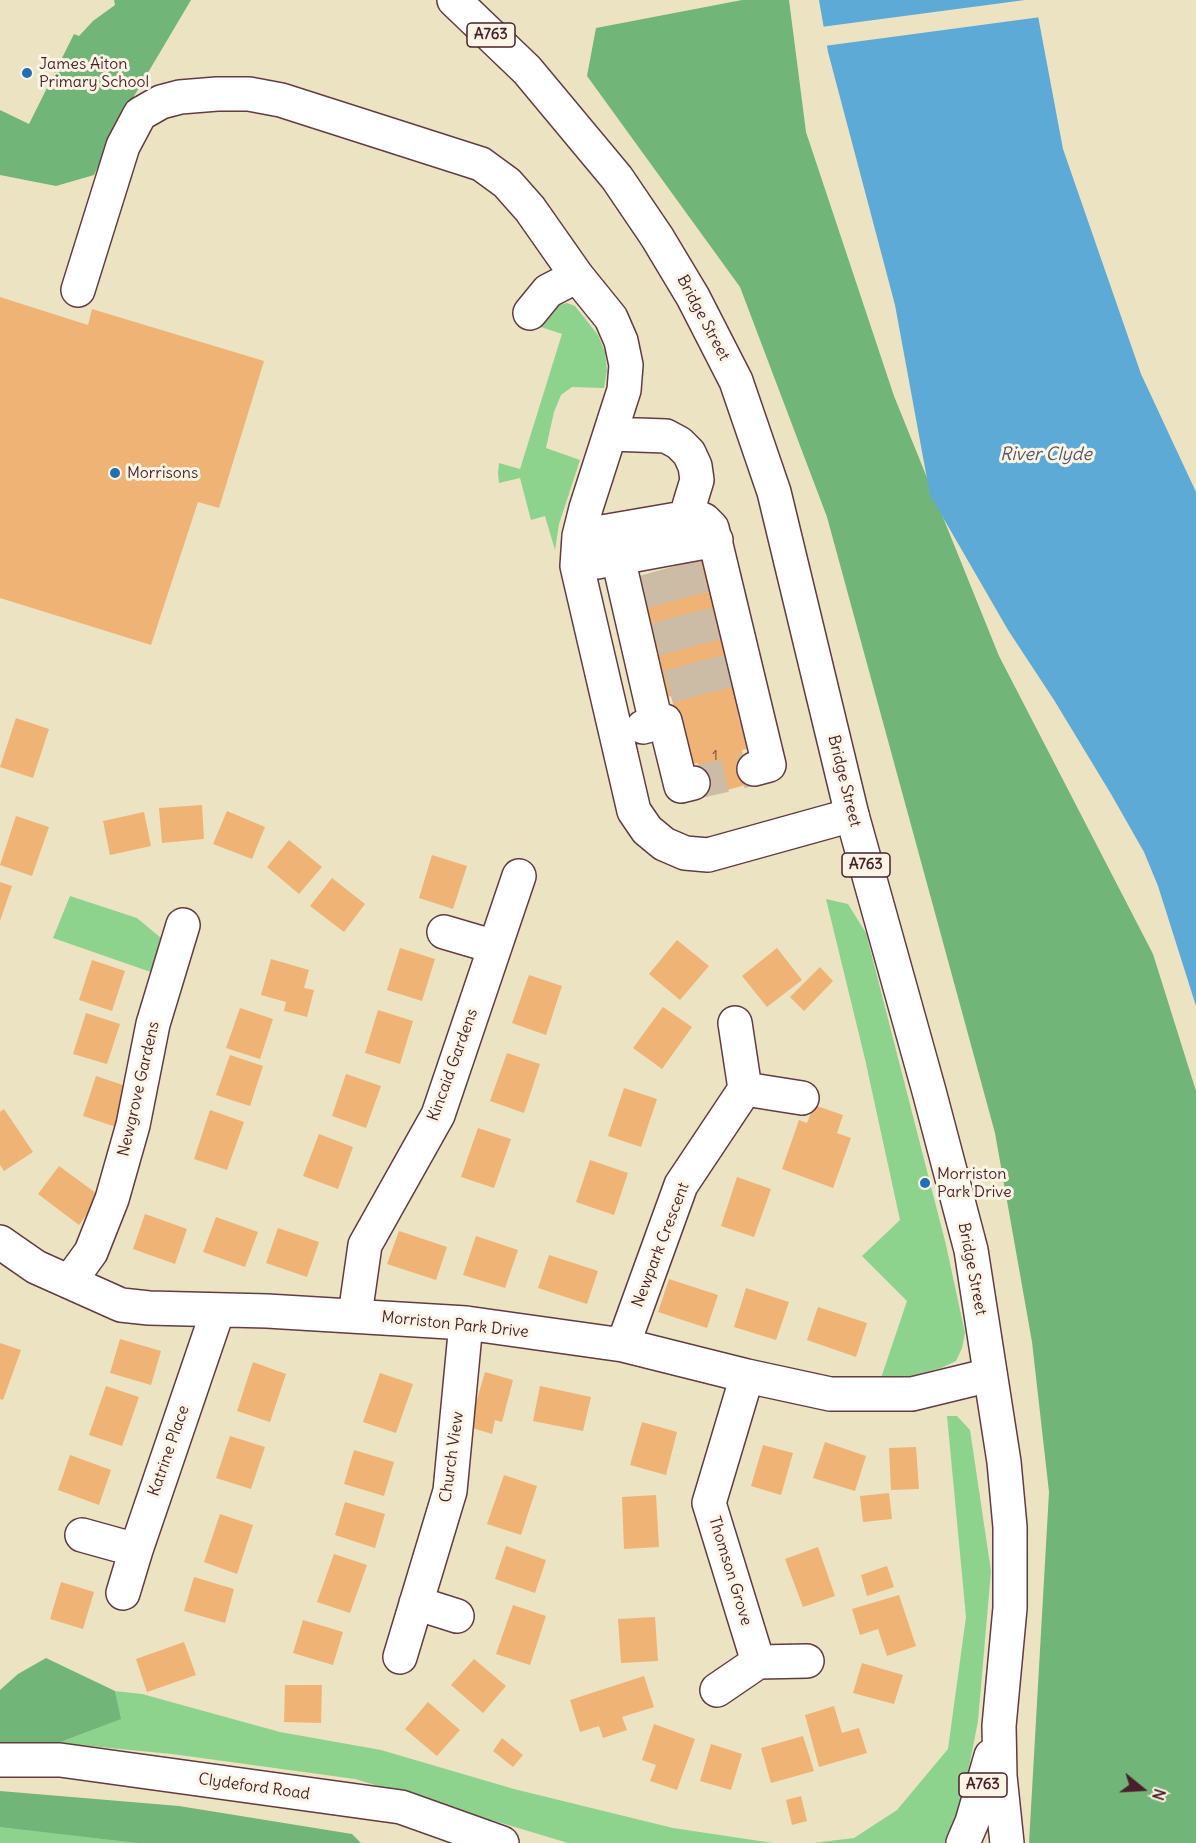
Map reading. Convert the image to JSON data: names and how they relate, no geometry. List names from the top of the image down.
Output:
{
  "streets": {
    "street": [
      "A763",
      "Bridge Street",
      "Kincaid Gardens",
      "Newgrove Gardens",
      "Newpark Crescent",
      "Morriston Park Drive",
      "Katrine Place",
      "Church View",
      "Thomson Grove",
      "Clydeford Road"
    ]
  },
  "crossings": [
    ["Bridge Street", "Morriston Park Drive"],
    ["Kincaid Gardens", "Morriston Park Drive"],
    ["Newgrove Gardens", "Morriston Park Drive"],
    ["Newpark Crescent", "Morriston Park Drive"],
    ["Morriston Park Drive", "Katrine Place"],
    ["Morriston Park Drive", "Church View"],
    ["Morriston Park Drive", "Thomson Grove"]
  ],
  "water": ["River Clyde"],
  "places": ["James Aiton Primary School", "Morrisons", "Morriston Park Drive"],
  "house_numbers": ["1"],
  "north": "right"
}
